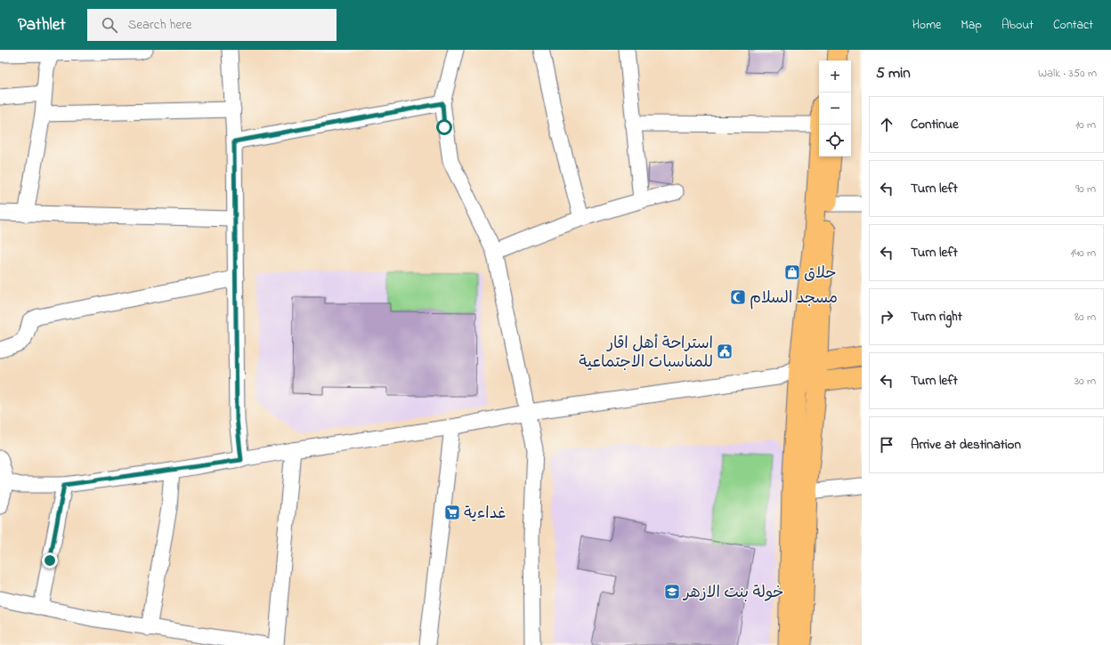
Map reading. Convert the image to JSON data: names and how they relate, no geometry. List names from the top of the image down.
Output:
{
  "places": {
    "shop": ["حلاق"],
    "mosque": ["مسجد السلام"],
    "public building": ["استراحة أهل اقار للمناسبات الاجتماعية"],
    "supermarket": ["غداءية"],
    "school or university": ["خولة بنت الازهر"]
  },
  "page": {
    "header": "Pathlet",
    "search": "Search here",
    "nav": [
      "Home",
      "Map",
      "About",
      "Contact"
    ],
    "heading": ["5 min", "Walk · 350 m"],
    "map_buttons": ["+", "−"],
    "list": [
      ["Continue", "10 m"],
      ["Turn left", "90 m"],
      ["Turn left", "140 m"],
      ["Turn right", "80 m"],
      ["Turn left", "30 m"],
      "Arrive at destination"
    ]
  }
}
